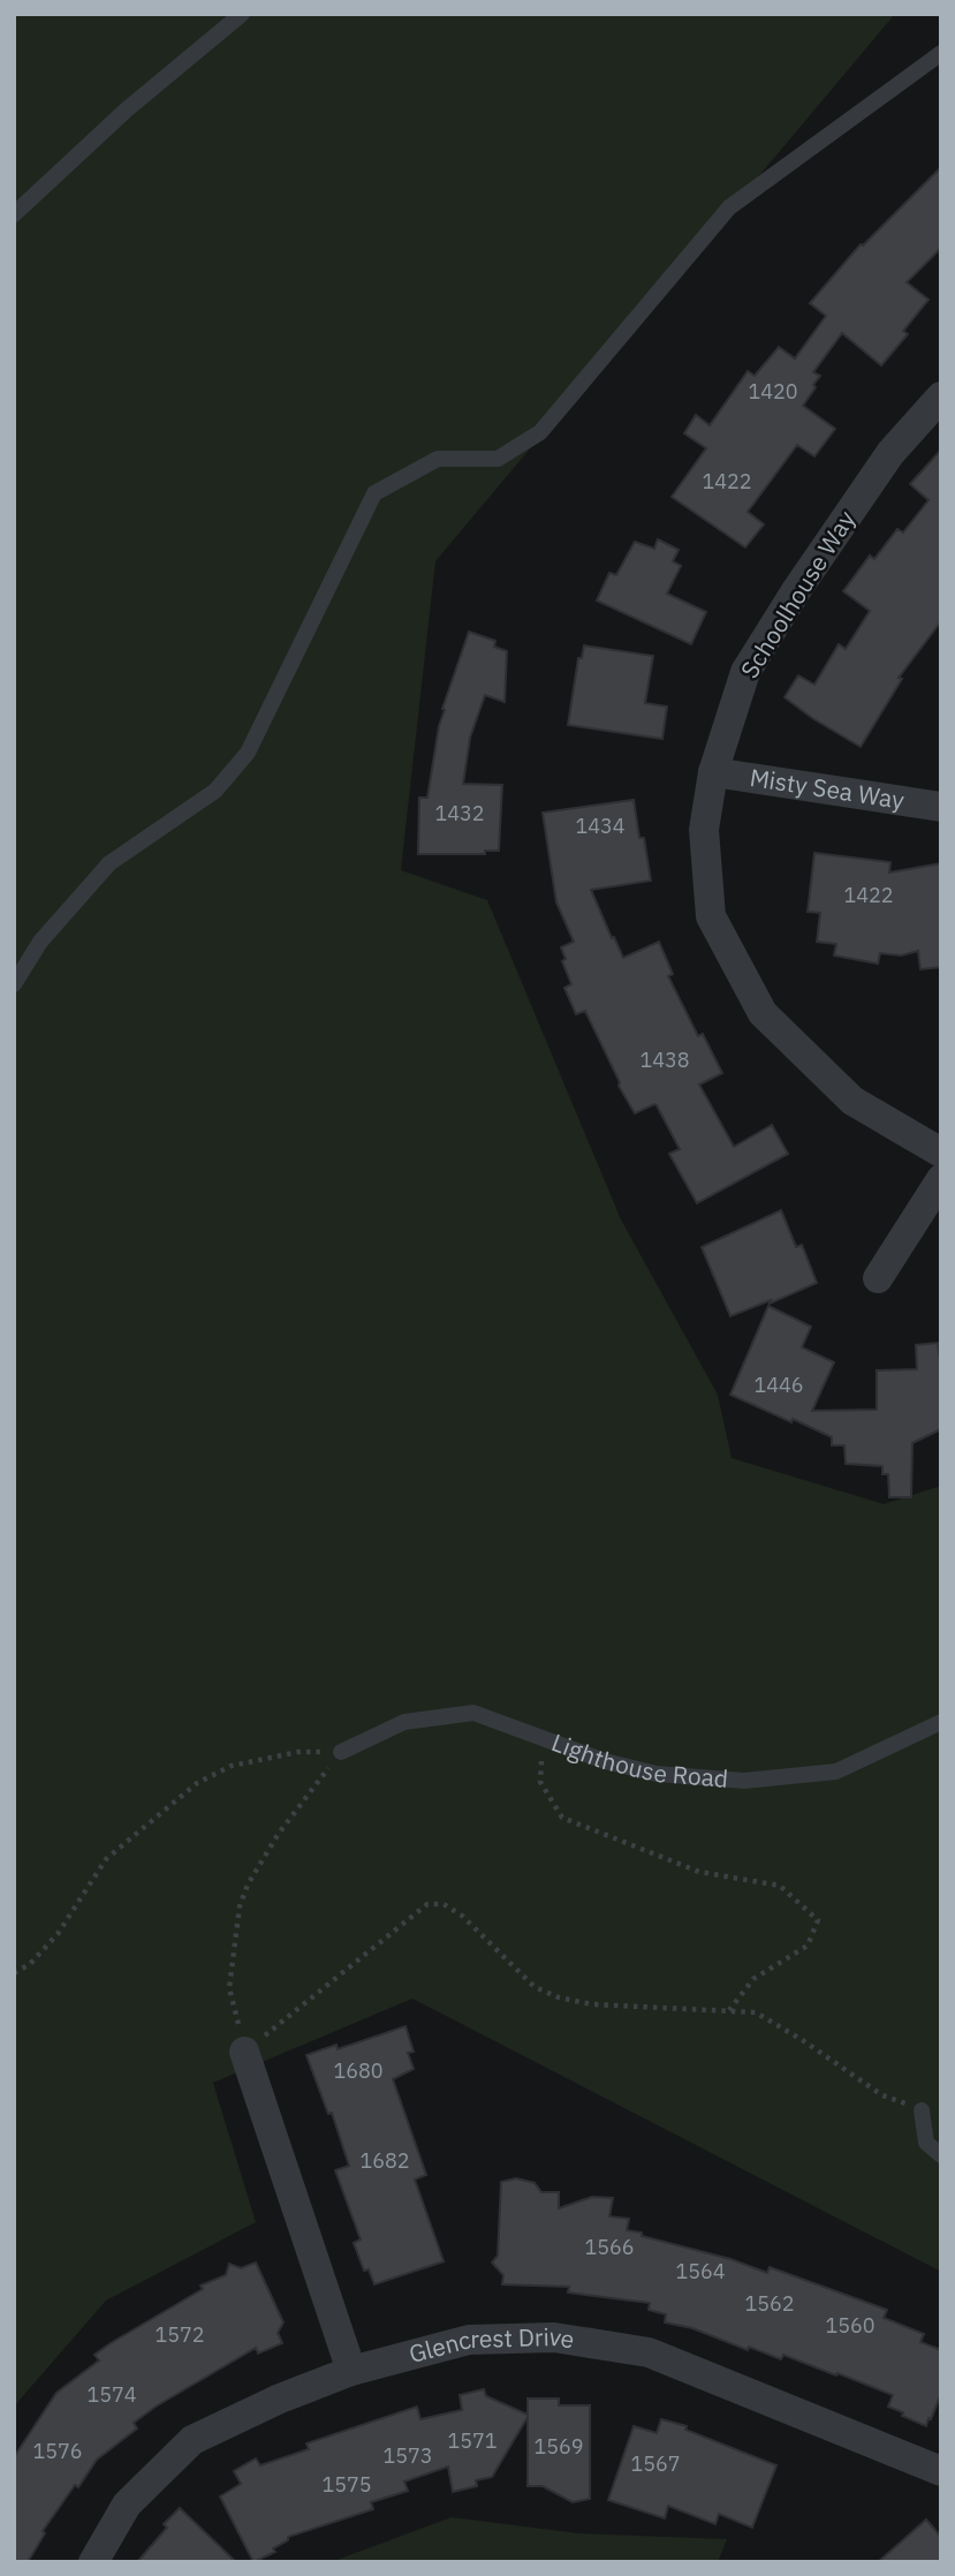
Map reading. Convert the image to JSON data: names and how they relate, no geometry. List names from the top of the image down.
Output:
{
  "streets": {
    "street": ["Schoolhouse Way", "Misty Sea Way", "Glencrest Drive"],
    "lane": ["Lighthouse Road"]
  },
  "crossings": [
    ["Schoolhouse Way", "Misty Sea Way"]
  ],
  "house_numbers": [
    "1420",
    "1422",
    "1432",
    "1434",
    "1422",
    "1438",
    "1446",
    "1680",
    "1682",
    "1566",
    "1564",
    "1562",
    "1560",
    "1572",
    "1574",
    "1571",
    "1569",
    "1576",
    "1573",
    "1567",
    "1575"
  ]
}
